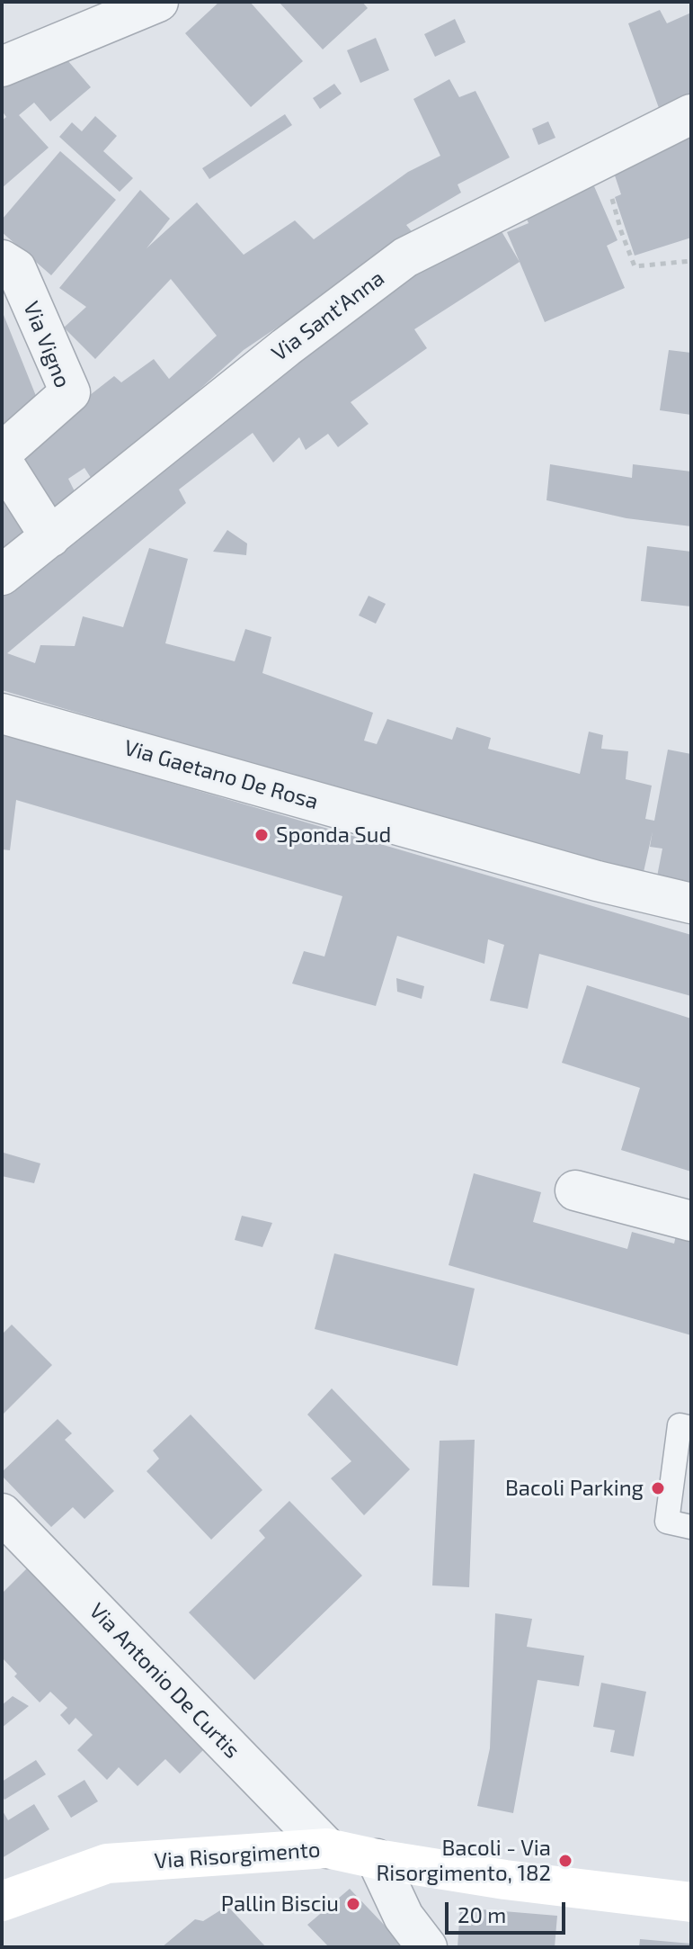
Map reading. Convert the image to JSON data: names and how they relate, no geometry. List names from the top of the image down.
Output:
{
  "streets": {
    "main road": ["Via Risorgimento"],
    "street": [
      "Via Sant'Anna",
      "Via Vigno",
      "Via Gaetano De Rosa",
      "Via Antonio De Curtis"
    ]
  },
  "crossings": [
    ["Via Antonio De Curtis", "Via Risorgimento"]
  ],
  "places": [
    "Sponda Sud",
    "Bacoli Parking",
    "Bacoli - Via Risorgimento, 182",
    "Pallin Bisciu"
  ],
  "scale_bar": "20 m"
}
